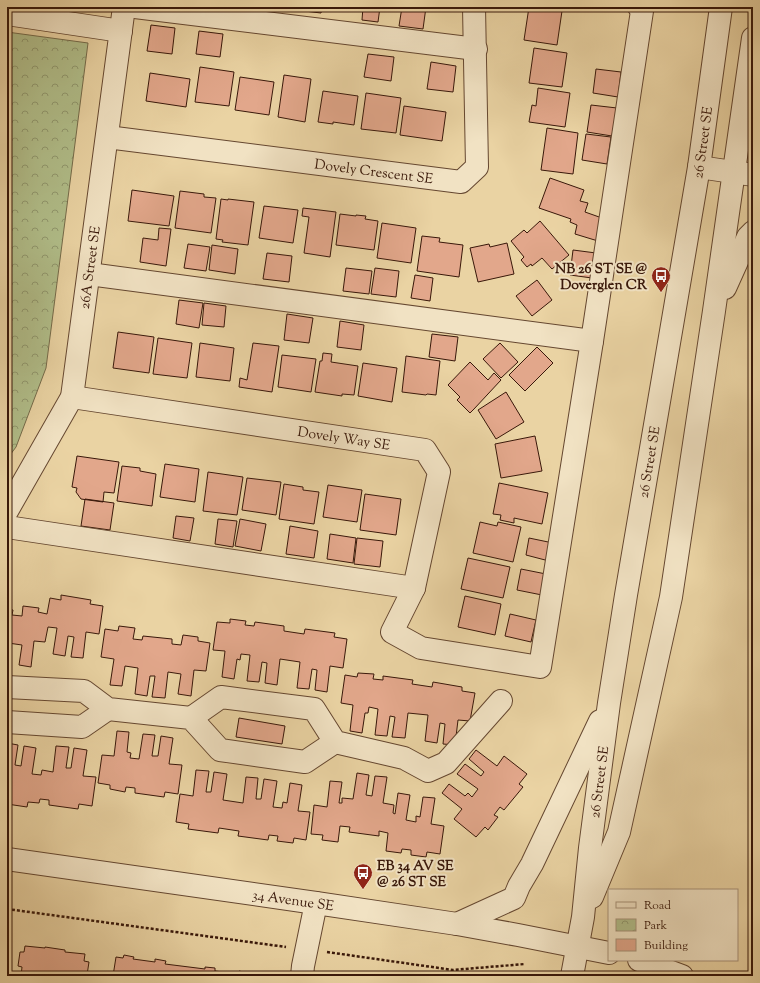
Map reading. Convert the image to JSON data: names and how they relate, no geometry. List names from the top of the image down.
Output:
{
  "streets": {
    "street": [
      "26 Street SE",
      "Dovely Crescent SE",
      "26A Street SE",
      "Dovely Way SE",
      "34 Avenue SE"
    ]
  },
  "crossings": [
    ["26 Street SE", "34 Avenue SE"],
    ["Dovely Crescent SE", "26A Street SE"],
    ["26A Street SE", "Dovely Way SE"]
  ],
  "places": {
    "bus stop": ["NB 26 ST SE @ Doverglen CR", "EB 34 AV SE @ 26 ST SE"]
  },
  "legend": ["Road", "Park", "Building"]
}
